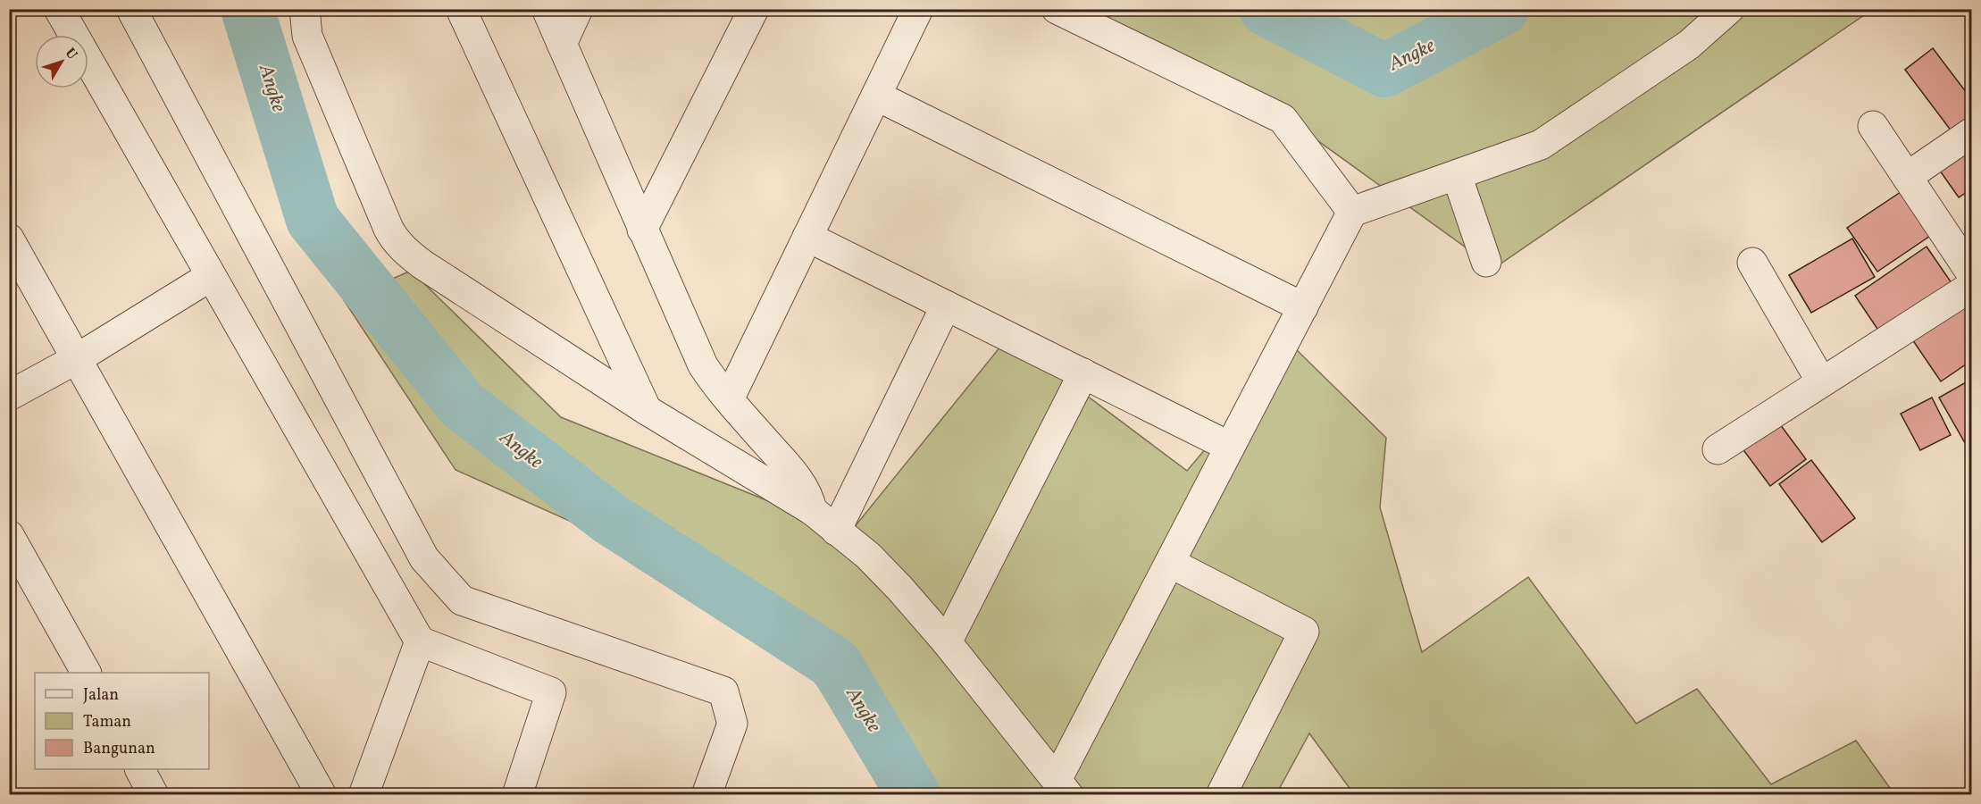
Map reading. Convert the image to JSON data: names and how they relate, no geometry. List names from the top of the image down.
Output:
{
  "water": ["Angke"],
  "legend": ["Jalan", "Taman", "Bangunan"],
  "north": "top right"
}
